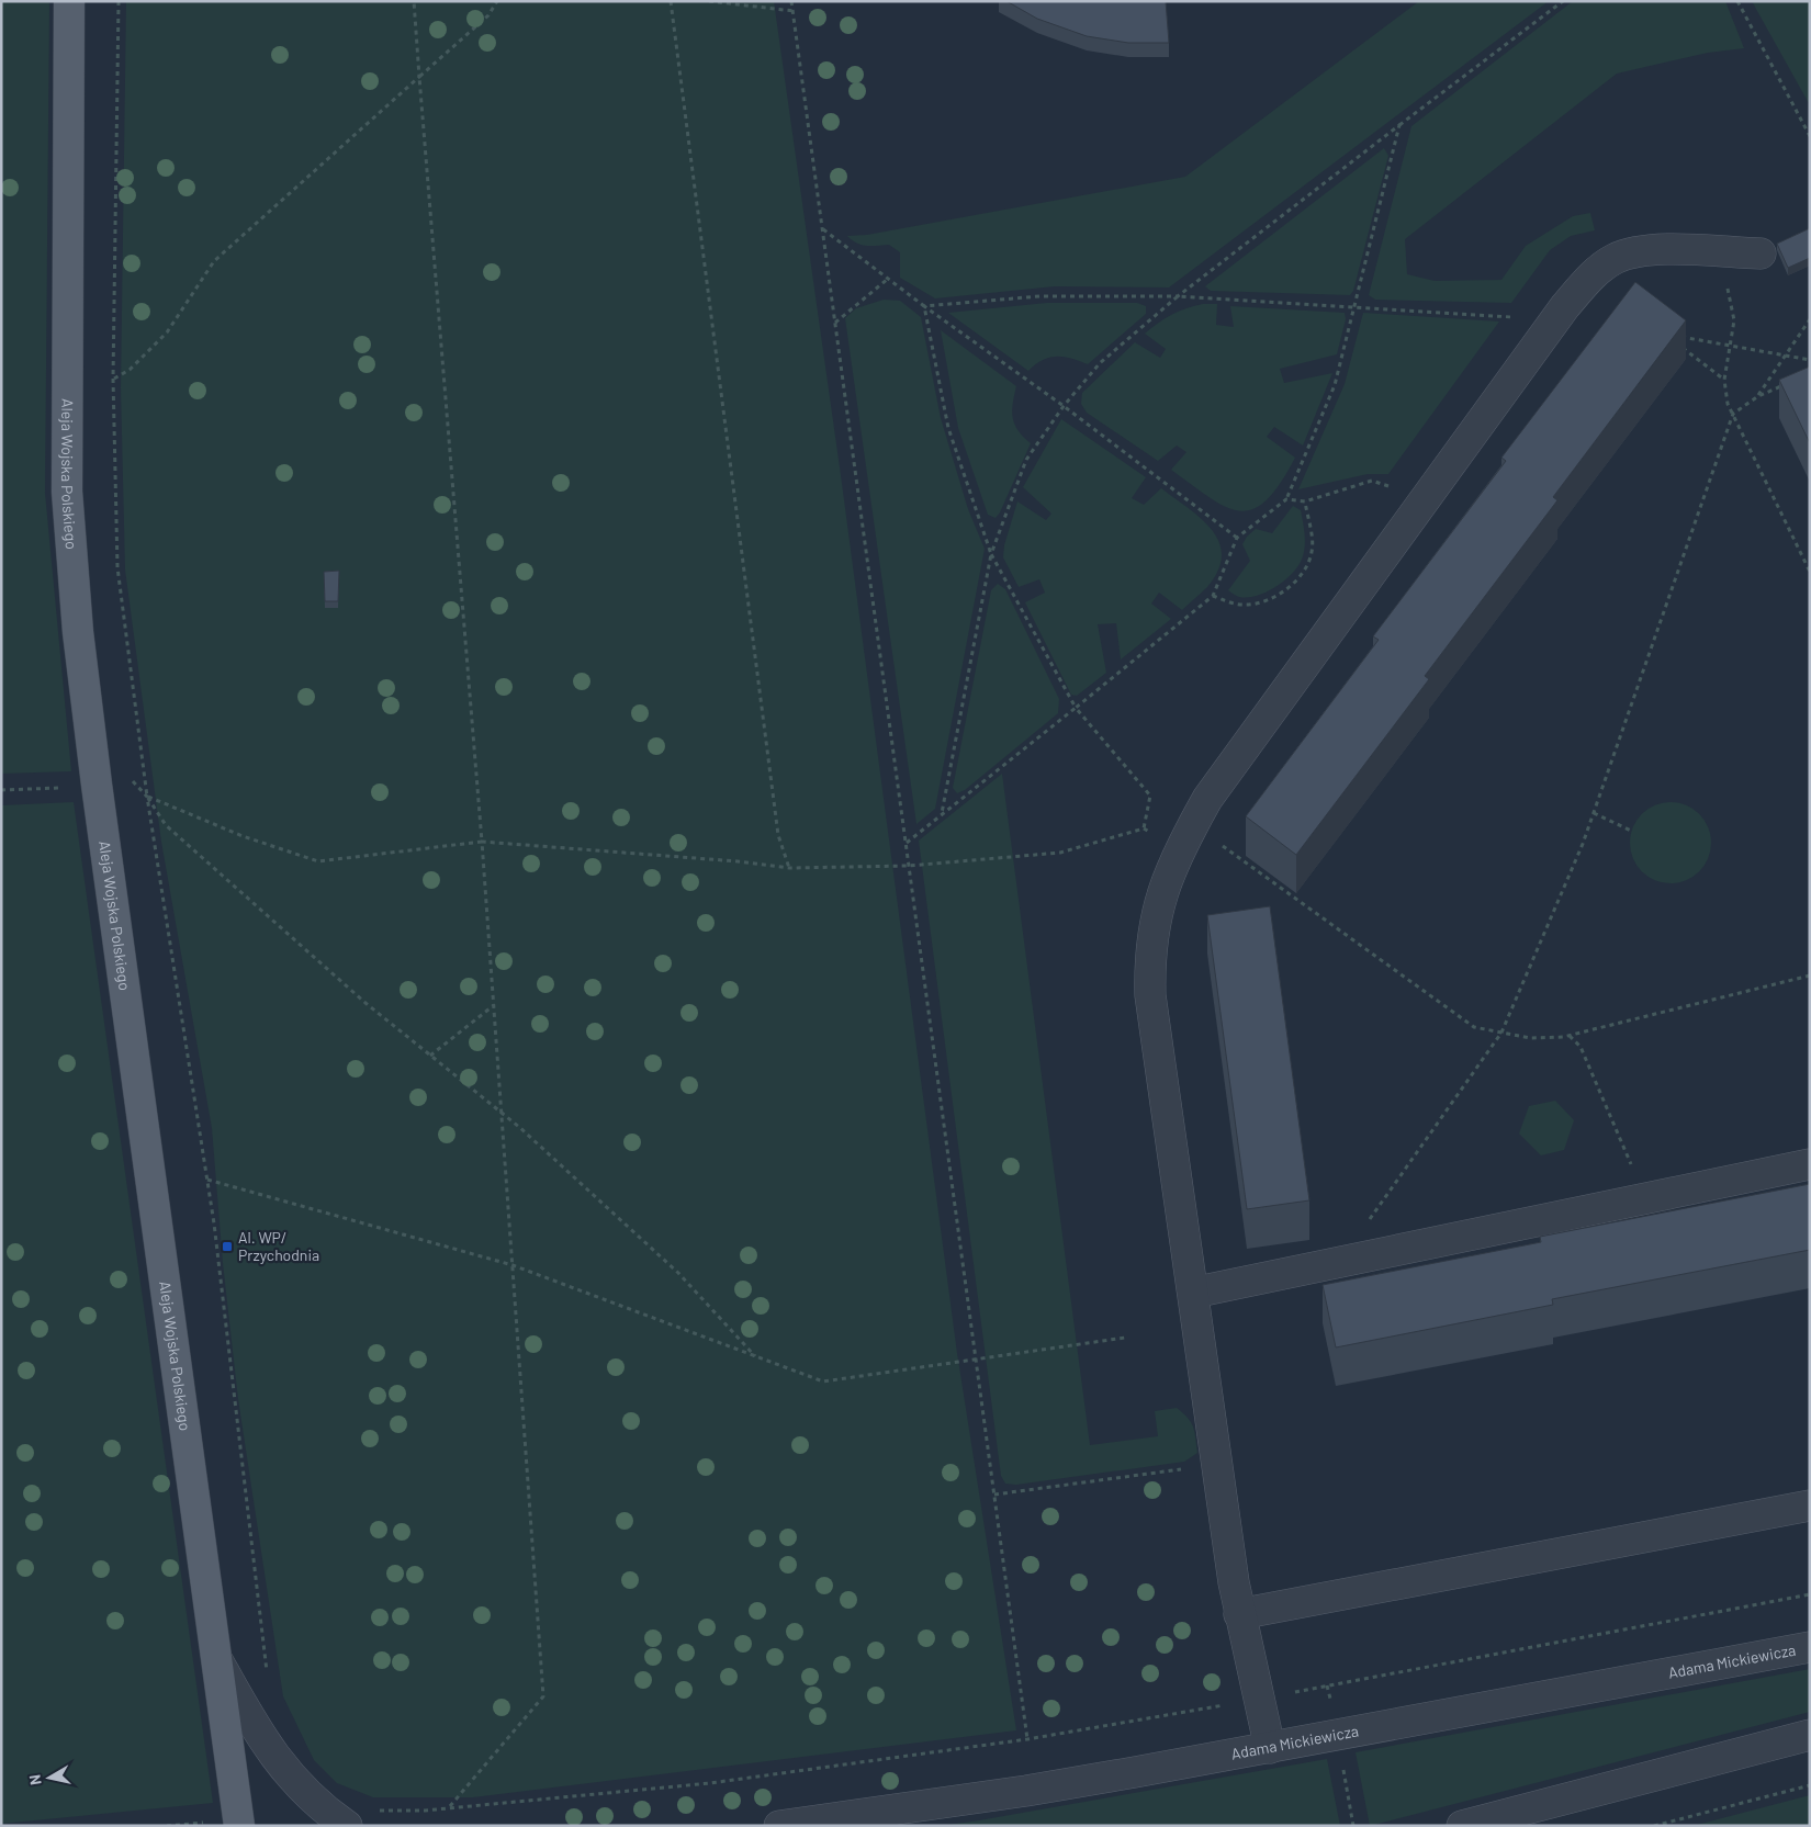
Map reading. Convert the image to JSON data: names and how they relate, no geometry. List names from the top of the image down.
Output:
{
  "streets": {
    "main road": ["Aleja Wojska Polskiego"],
    "street": ["Adama Mickiewicza"]
  },
  "places": {
    "transit": ["Al. WP/ Przychodnia"]
  },
  "north": "left"
}
